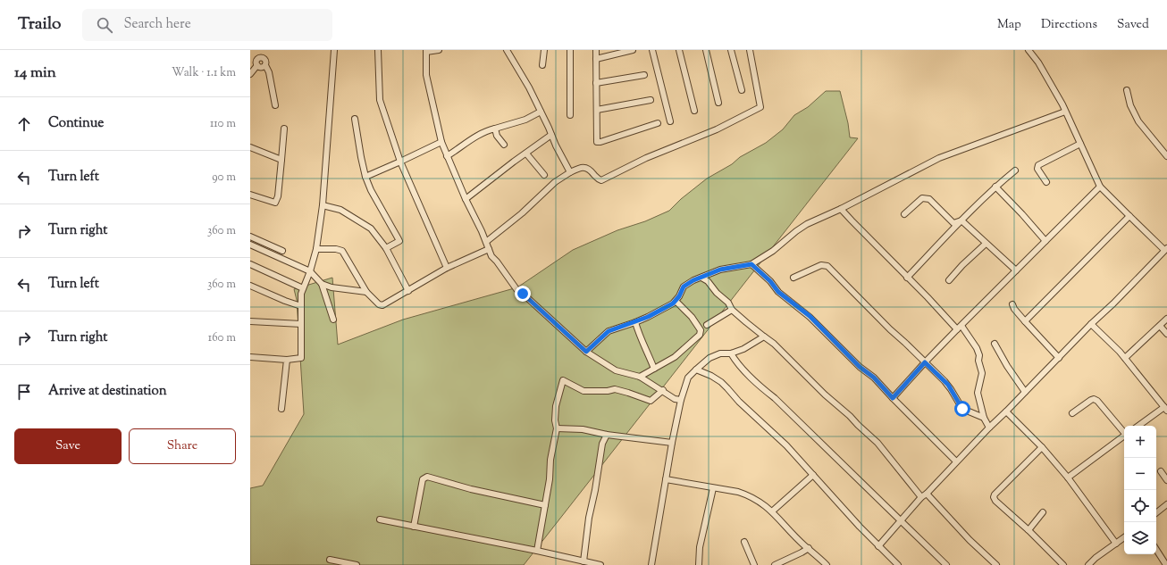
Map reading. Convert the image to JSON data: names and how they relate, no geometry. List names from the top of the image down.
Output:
{
  "page": {
    "header": "Trailo",
    "search": "Search here",
    "nav": ["Map", "Directions", "Saved"],
    "heading": ["14 min", "Walk · 1.1 km"],
    "list": [
      ["Continue", "110 m"],
      ["Turn left", "90 m"],
      ["Turn right", "360 m"],
      ["Turn left", "360 m"],
      ["Turn right", "160 m"],
      "Arrive at destination"
    ],
    "buttons": ["Save", "Share"],
    "map_buttons": ["+", "−"]
  }
}
